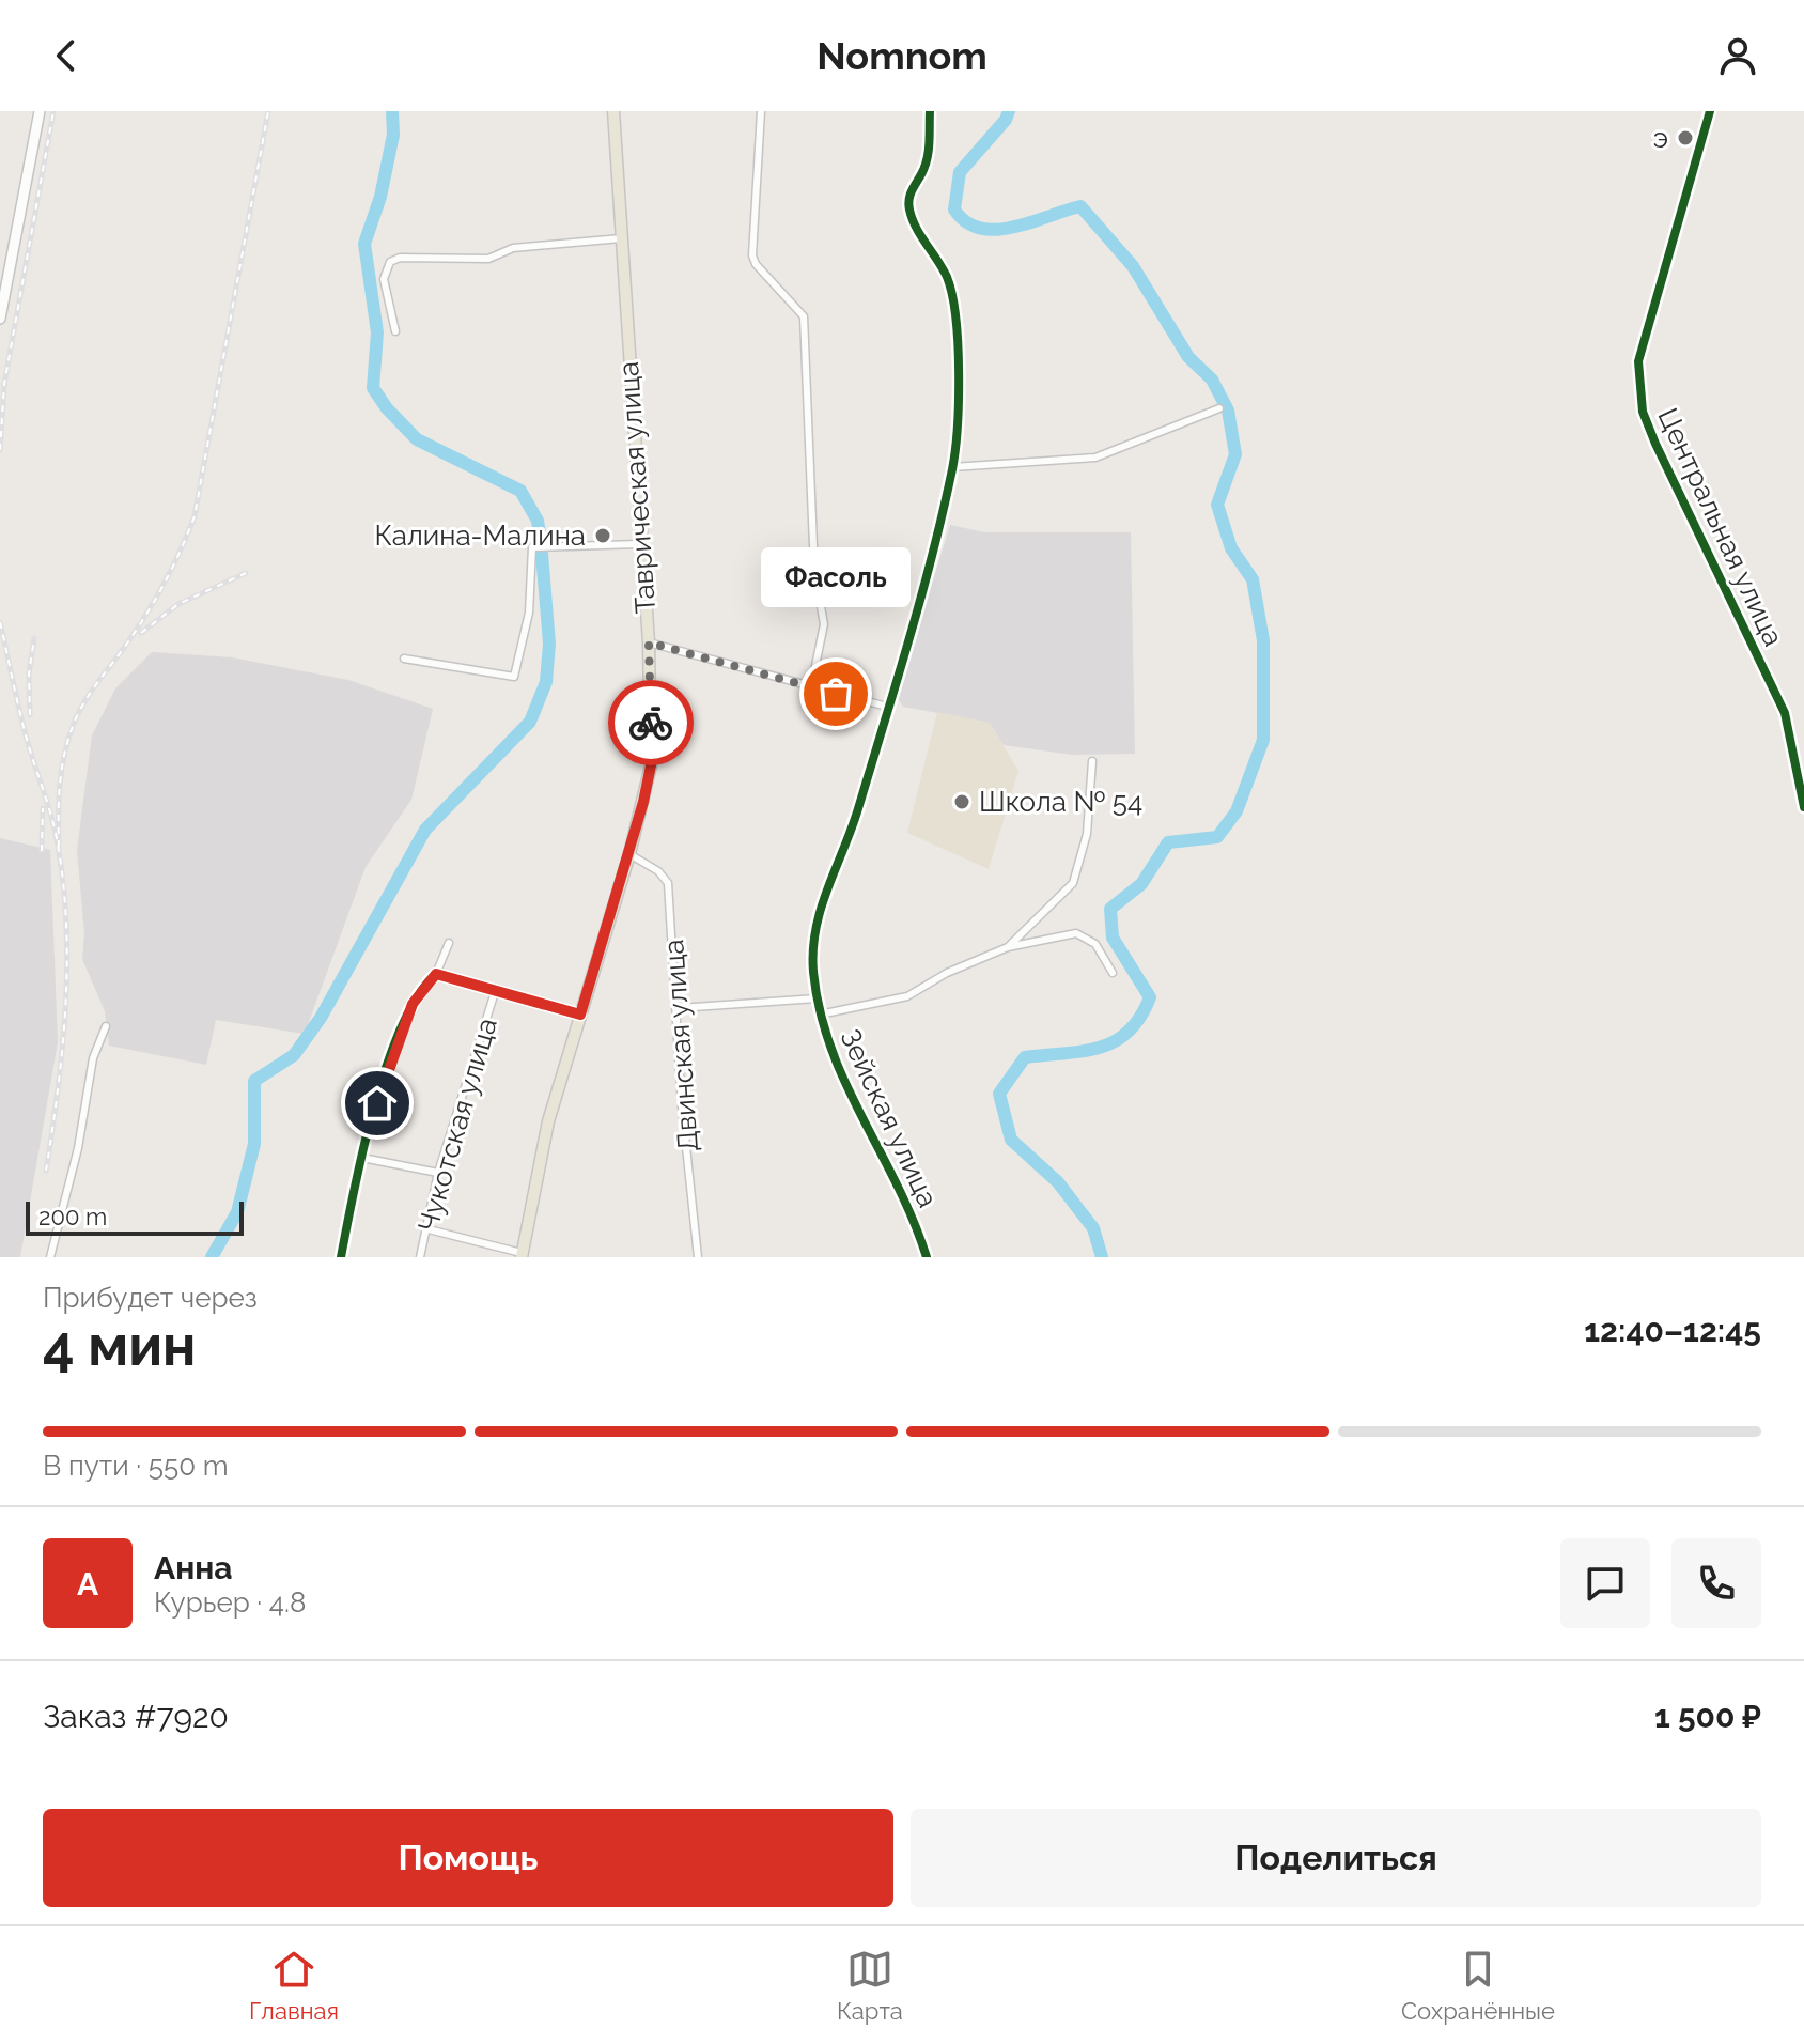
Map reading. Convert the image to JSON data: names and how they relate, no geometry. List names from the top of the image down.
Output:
{
  "streets": {
    "main road": ["Таврическая улица"],
    "street": [
      "Центральная улица",
      "Двинская улица",
      "Зейская улица",
      "Чукотская улица"
    ]
  },
  "crossings": [
    ["Таврическая улица", "Двинская улица"]
  ],
  "places": [
    "э",
    "Калина-Малина",
    "Фасоль",
    "Школа № 54"
  ],
  "scale_bar": "200 m",
  "page": {
    "header": "Nomnom",
    "bubble": "Фасоль",
    "scale": "200 m",
    "heading": ["4 мин", "Прибудет через", "12:40–12:45"],
    "panel": [
      "Анна",
      "Курьер · 4.8",
      "Заказ #7920",
      "1 500 ₽"
    ],
    "bar": "В пути · 550 m",
    "round": "А",
    "buttons": ["Помощь", "Поделиться"],
    "tabs": ["Главная", "Карта", "Сохранённые"]
  }
}
